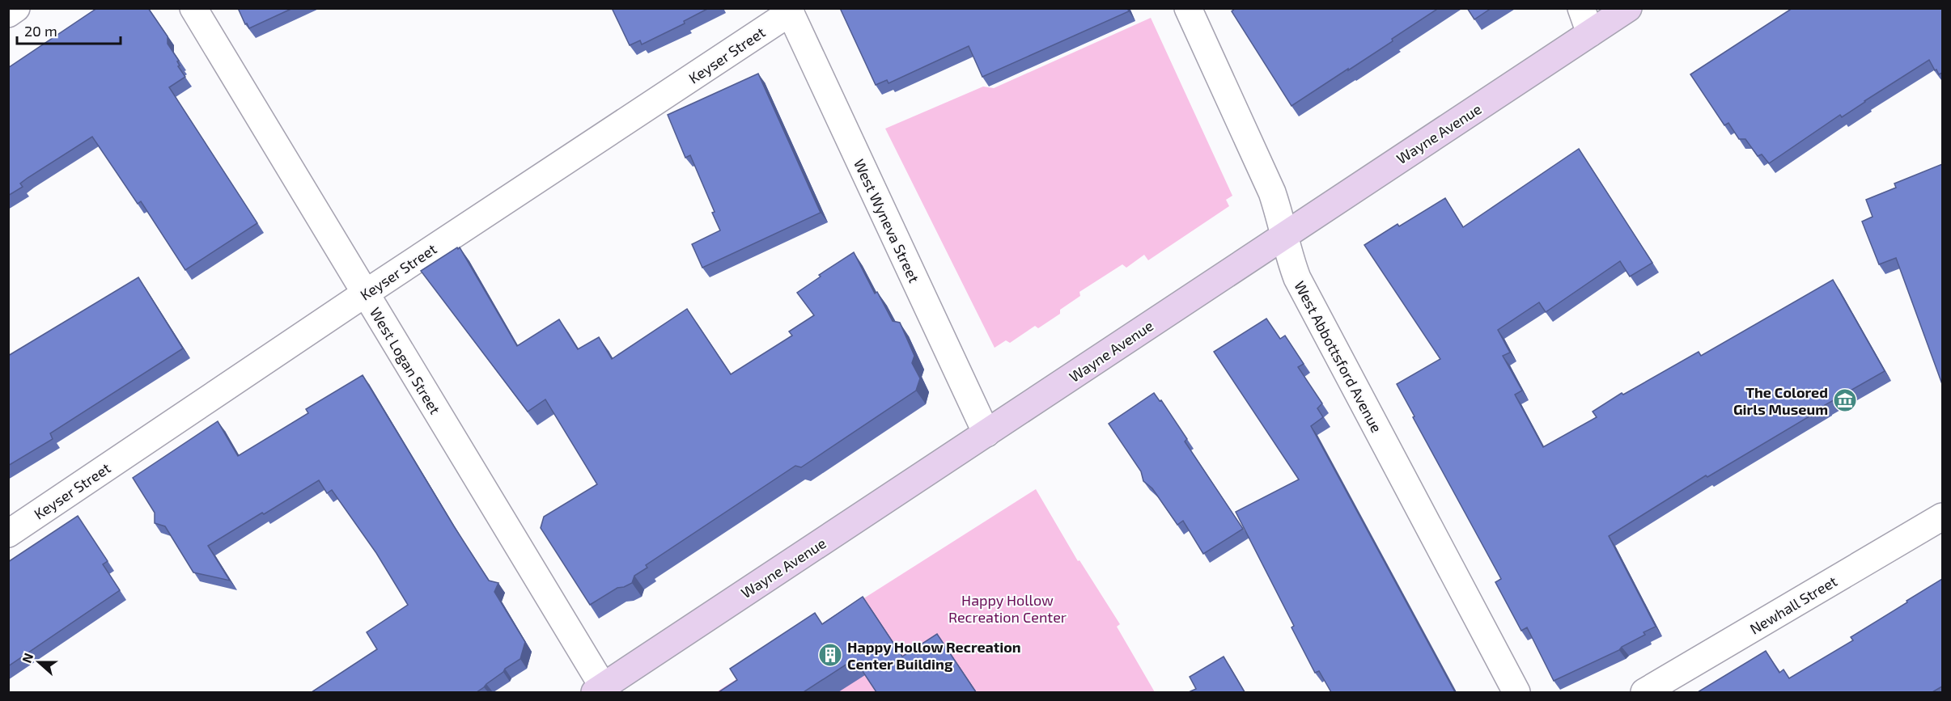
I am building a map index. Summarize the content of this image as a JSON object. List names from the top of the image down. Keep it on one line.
{"streets":{"main road":["Wayne Avenue"],"street":["Keyser Street","West Wyneva Street","West Abbottsford Avenue","West Logan Street","Newhall Street"]},"crossings":[["Keyser Street","West Wyneva Street"],["Keyser Street","West Logan Street"],["Wayne Avenue","West Wyneva Street"],["Wayne Avenue","West Abbottsford Avenue"],["Wayne Avenue","West Logan Street"]],"parks":["Happy Hollow Recreation Center"],"places":{"museum":["The Colored Girls Museum"],"building":["Happy Hollow Recreation Center Building"]},"scale_bar":"20 m","north":"left"}
